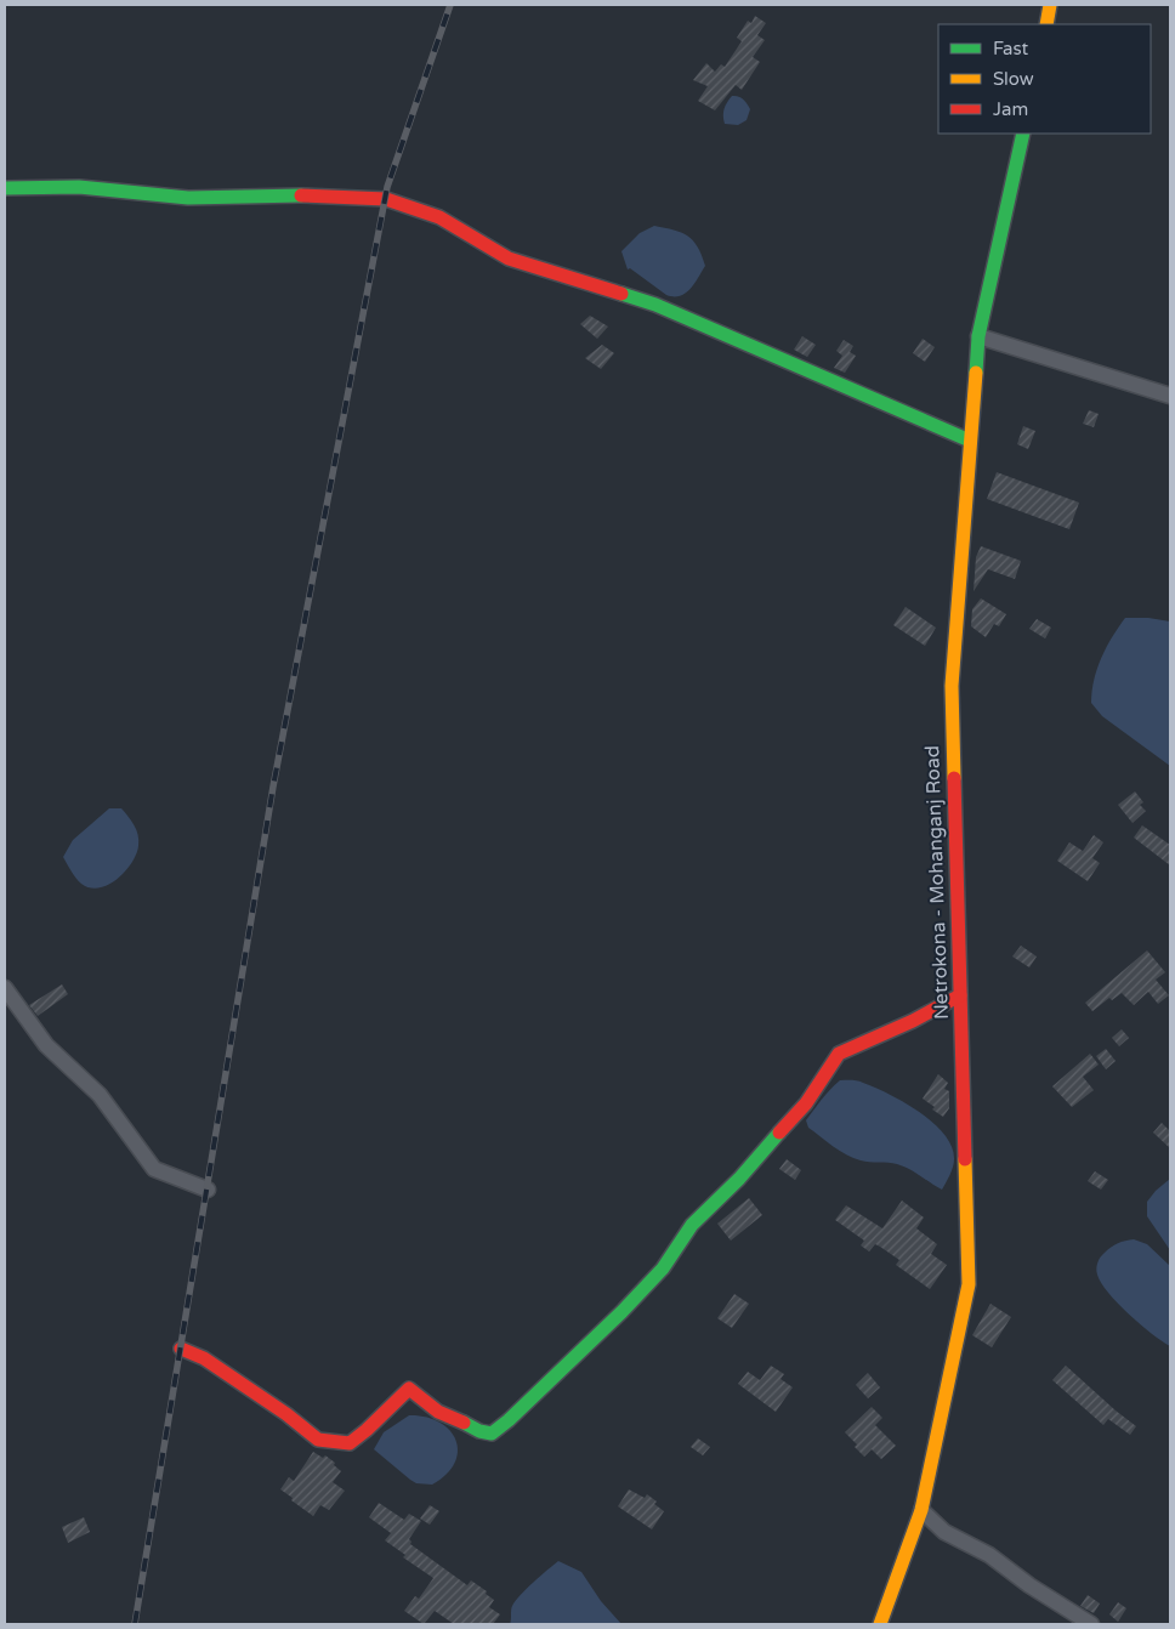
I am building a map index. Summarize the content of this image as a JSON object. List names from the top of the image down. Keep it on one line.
{"streets":{"street":["Netrokona - Mohanganj Road"]},"legend":["Fast","Slow","Jam"]}
